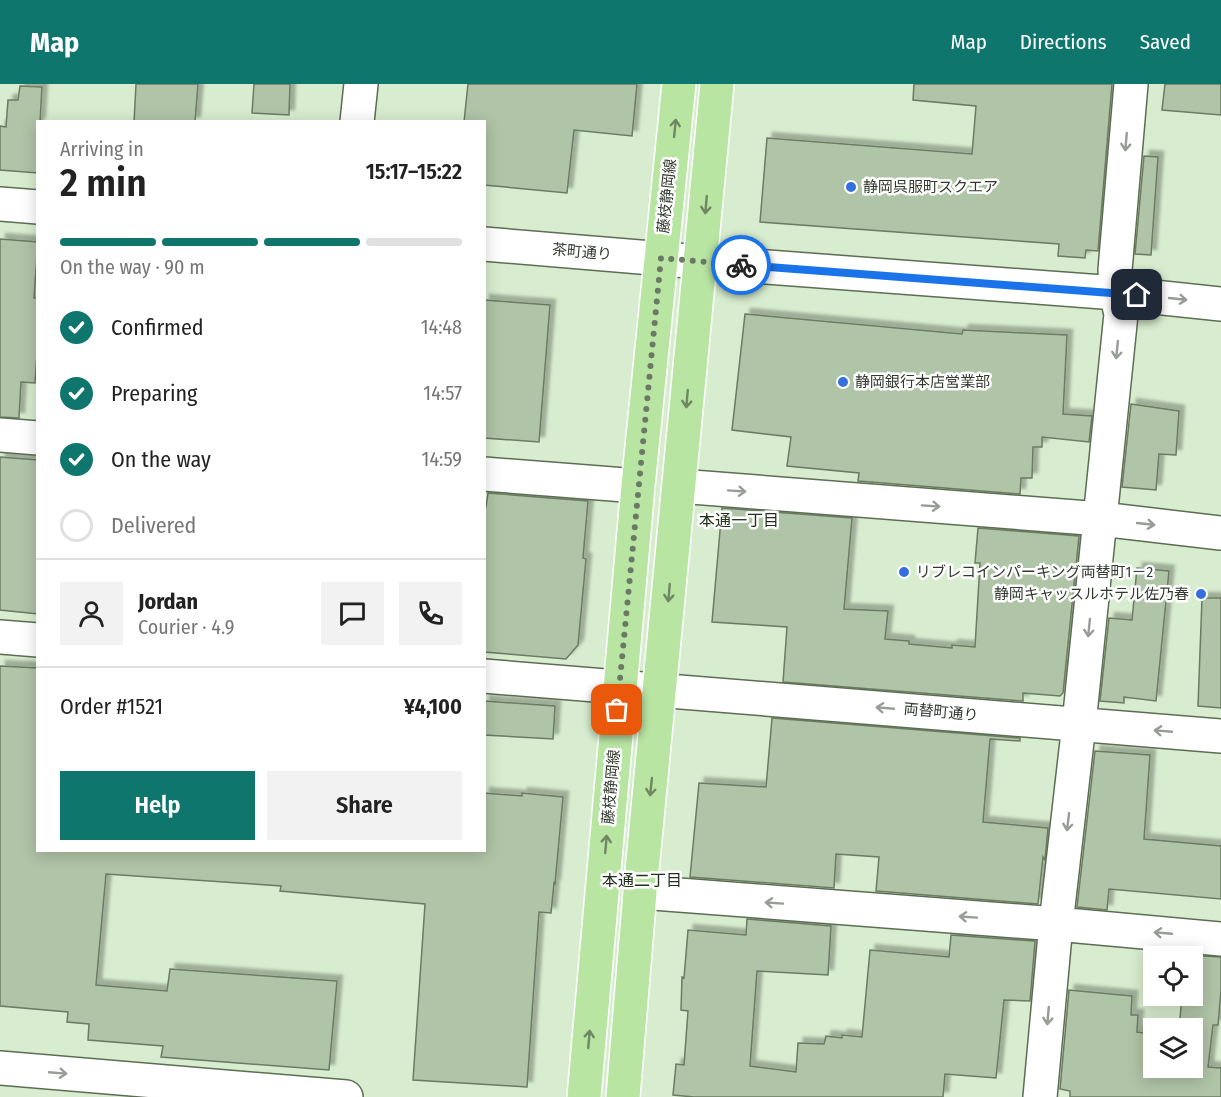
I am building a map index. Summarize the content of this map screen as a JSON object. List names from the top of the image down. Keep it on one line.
{"streets":{"main road":["藤枝静岡線"],"street":["茶町通り","両替町通り"]},"crossings":[["藤枝静岡線","茶町通り"],["藤枝静岡線","両替町通り"]],"districts":["本通一丁目","本通二丁目"],"places":["静岡呉服町スクエア","静岡銀行本店営業部","リブレコインパーキング両替町1－2","静岡キャッスルホテル佐乃春"],"page":{"header":"Map","nav":["Map","Directions","Saved"],"heading":["2 min","Arriving in","15:17–15:22"],"panel":["Jordan","Courier · 4.9","Order #1521","¥4,100"],"bar":"On the way · 90 m","list":[["Confirmed","14:48"],["Preparing","14:57"],["On the way","14:59"],"Delivered"],"buttons":["Help","Share"]}}
